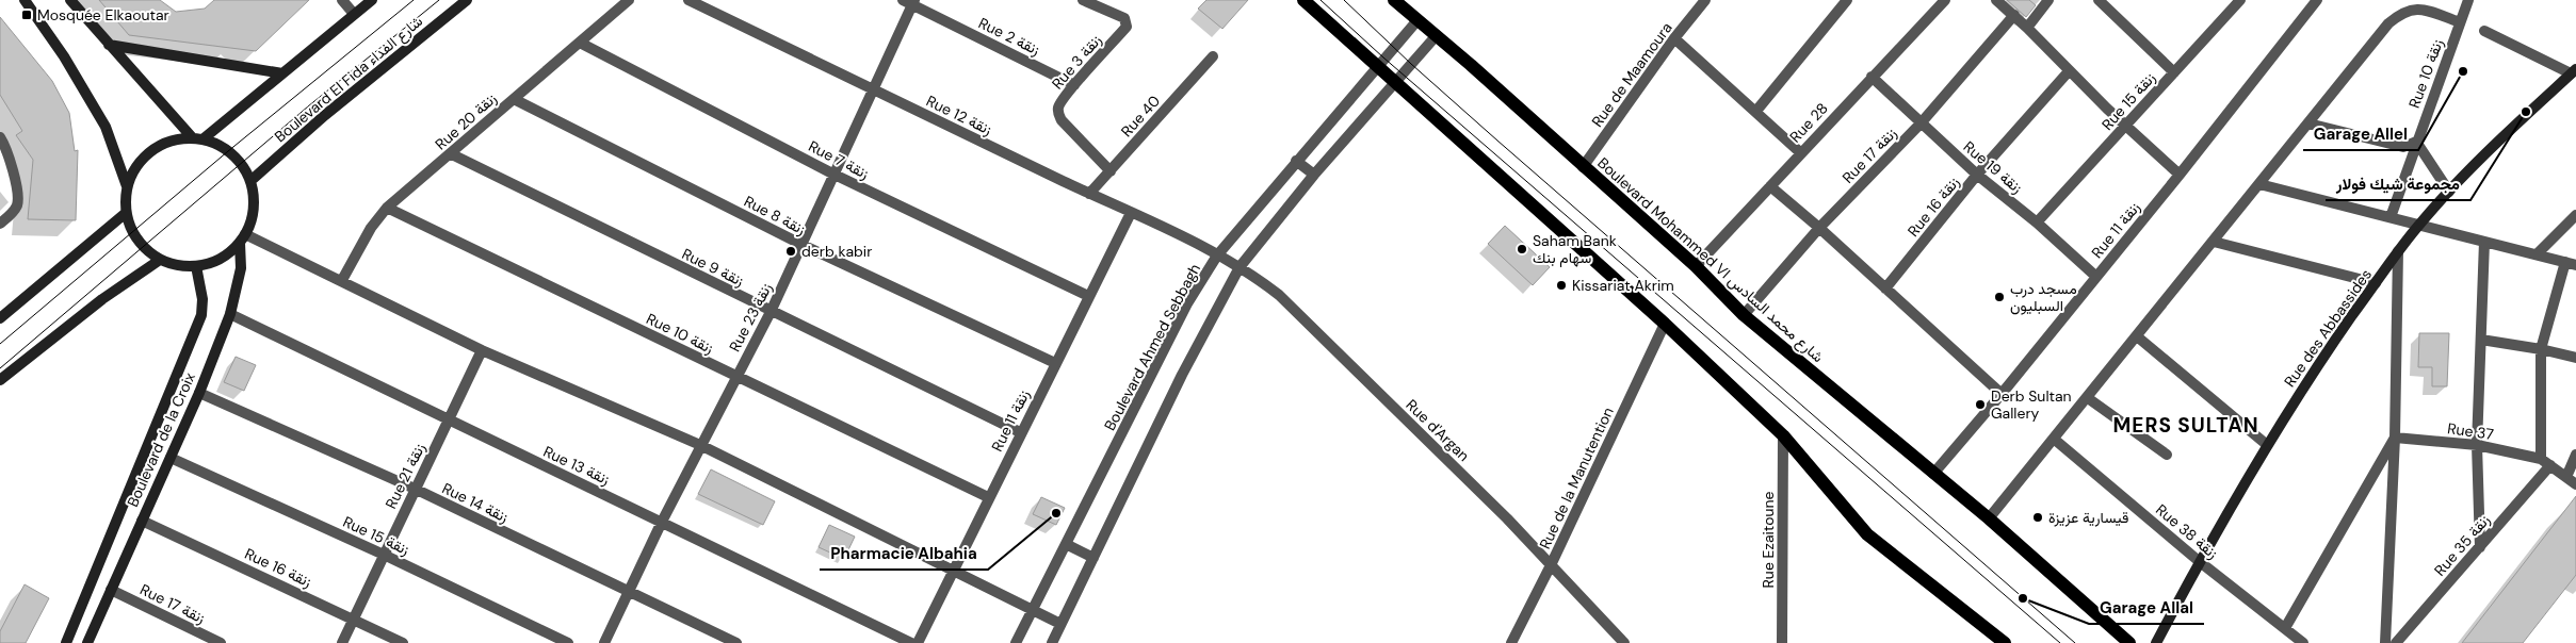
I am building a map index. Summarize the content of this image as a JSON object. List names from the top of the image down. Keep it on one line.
{"streets":{"main road":["Boulevard Mohammed VI شارع محمد السادس"],"street":["Rue 2 زنقة","Rue 3 زنقة","Rue 10 زنقة","Rue de Maamoura","Boulevard El Fida شارع الفداء","Rue 15 زنقة","Rue 12 زنقة","Rue 40","Rue 20 زنقة","Rue 28","Rue 17 زنقة","Rue 7 زنقة","Rue 19 زنقة","Rue 16 زنقة","Rue 8 زنقة","Rue 11 زنقة","Rue 9 زنقة","Rue 23 زنقة","Rue des Abbassides","Boulevard Ahmed Sebbagh","Rue d'Argan","Rue 37","Boulevard de la Croix","Rue 13 زنقة","Rue 21 زنقة","Rue de la Manutention","Rue 14 زنقة","Rue 38 زنقة","Rue Ezaitoune","Rue 35 زنقة"]},"crossings":[["Rue 2 زنقة","Rue 3 زنقة"],["Rue 2 زنقة","Rue 23 زنقة"],["Rue 3 زنقة","Rue 40"],["Rue 10 زنقة","Rue 20 زنقة"],["Rue 10 زنقة","Rue 11 زنقة"],["Rue 10 زنقة","Rue 23 زنقة"],["Rue de Maamoura","Boulevard Mohammed VI شارع محمد السادس"],["Boulevard El Fida شارع الفداء","Boulevard de la Croix"],["Rue 15 زنقة","Rue 19 زنقة"],["Rue 15 زنقة","Boulevard de la Croix"],["Rue 15 زنقة","Rue 21 زنقة"],["Rue 12 زنقة","Rue 40"],["Rue 12 زنقة","Rue 11 زنقة"],["Rue 12 زنقة","Rue 23 زنقة"],["Rue 12 زنقة","Boulevard Ahmed Sebbagh"],["Rue 12 زنقة","Rue d'Argan"],["Rue 20 زنقة","Rue 7 زنقة"],["Rue 20 زنقة","Rue 8 زنقة"],["Rue 20 زنقة","Rue 9 زنقة"],["Rue 28","Rue 19 زنقة"],["Rue 28","Boulevard Mohammed VI شارع محمد السادس"],["Rue 17 زنقة","Rue 19 زنقة"],["Rue 17 زنقة","Boulevard Mohammed VI شارع محمد السادس"],["Rue 17 زنقة","Boulevard de la Croix"],["Rue 7 زنقة","Rue 11 زنقة"],["Rue 7 زنقة","Rue 23 زنقة"],["Rue 19 زنقة","Rue 16 زنقة"],["Rue 19 زنقة","Rue 11 زنقة"],["Rue 16 زنقة","Boulevard de la Croix"],["Rue 16 زنقة","Rue 21 زنقة"],["Rue 8 زنقة","Rue 11 زنقة"],["Rue 8 زنقة","Rue 23 زنقة"],["Rue 11 زنقة","Boulevard Mohammed VI شارع محمد السادس"],["Rue 11 زنقة","Rue 9 زنقة"],["Boulevard Mohammed VI شارع محمد السادس","Boulevard Ahmed Sebbagh"],["Rue 9 زنقة","Rue 23 زنقة"],["Rue 23 زنقة","Rue 13 زنقة"],["Rue 23 زنقة","Rue 14 زنقة"],["Rue des Abbassides","Rue 38 زنقة"],["Boulevard Ahmed Sebbagh","Rue d'Argan"],["Rue d'Argan","Rue de la Manutention"],["Boulevard de la Croix","Rue 13 زنقة"],["Boulevard de la Croix","Rue 14 زنقة"],["Rue 13 زنقة","Rue 21 زنقة"],["Rue 21 زنقة","Rue 14 زنقة"]],"districts":["MERS SULTAN"],"places":{"transit":["Mosquée Elkaoutar"],"other":["Garage Allel","مجموعة شيك فولار","Saham Bank سهام بنك","derb kabir","Kissariat Akrim","مسجد درب السبليون","Derb Sultan Gallery","Pharmacie Albahia","قيسارية عزيزة","Garage Allal"]}}
